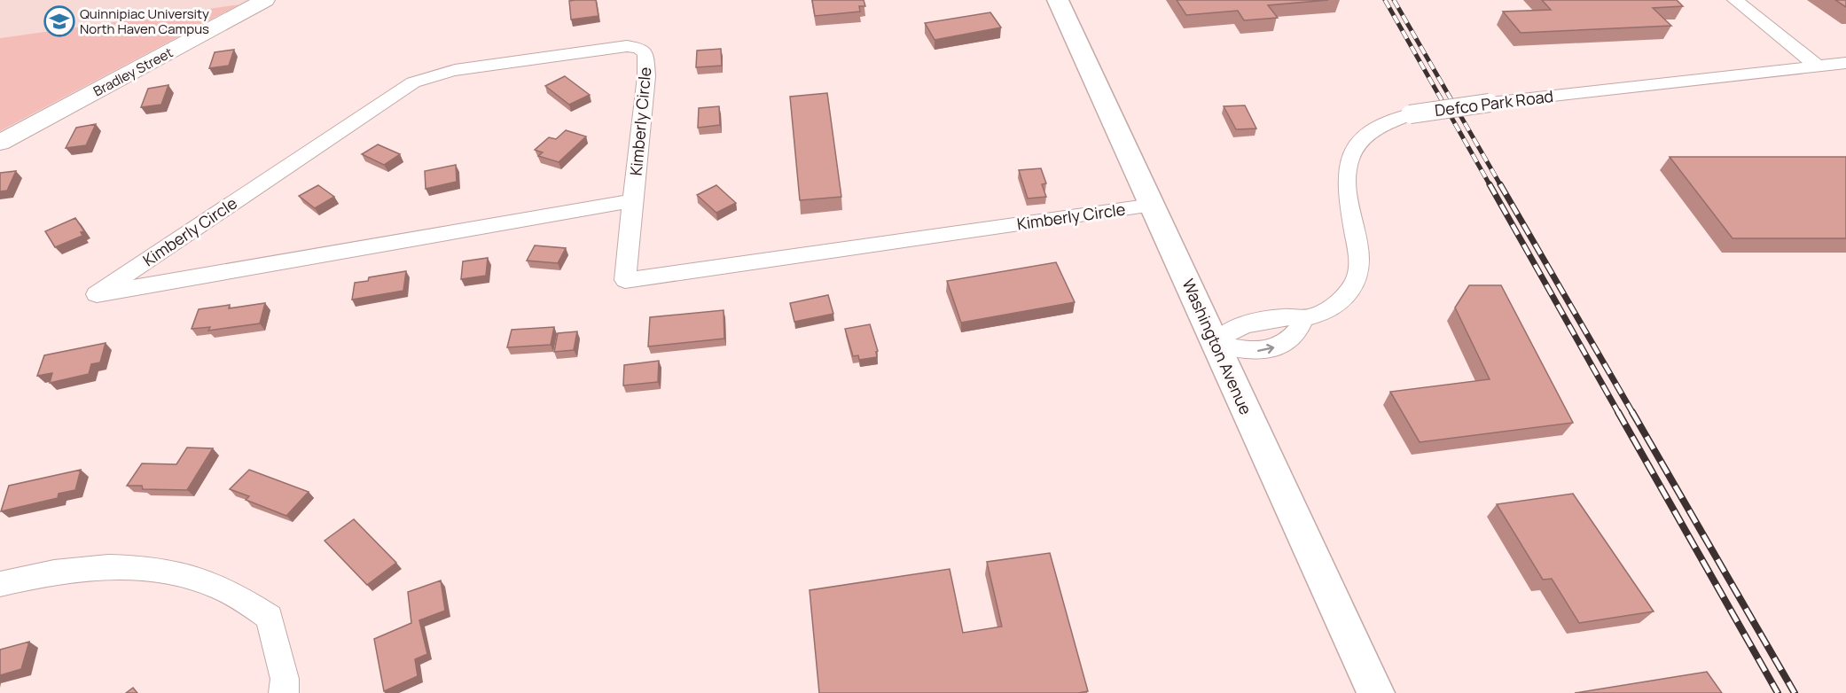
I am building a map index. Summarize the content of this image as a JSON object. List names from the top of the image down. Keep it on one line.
{"streets":{"main road":["Washington Avenue"],"street":["Bradley Street","Defco Park Road","Kimberly Circle"]},"crossings":[["Defco Park Road","Washington Avenue"],["Kimberly Circle","Washington Avenue"]],"places":{"school or university":["Quinnipiac University North Haven Campus"]}}
